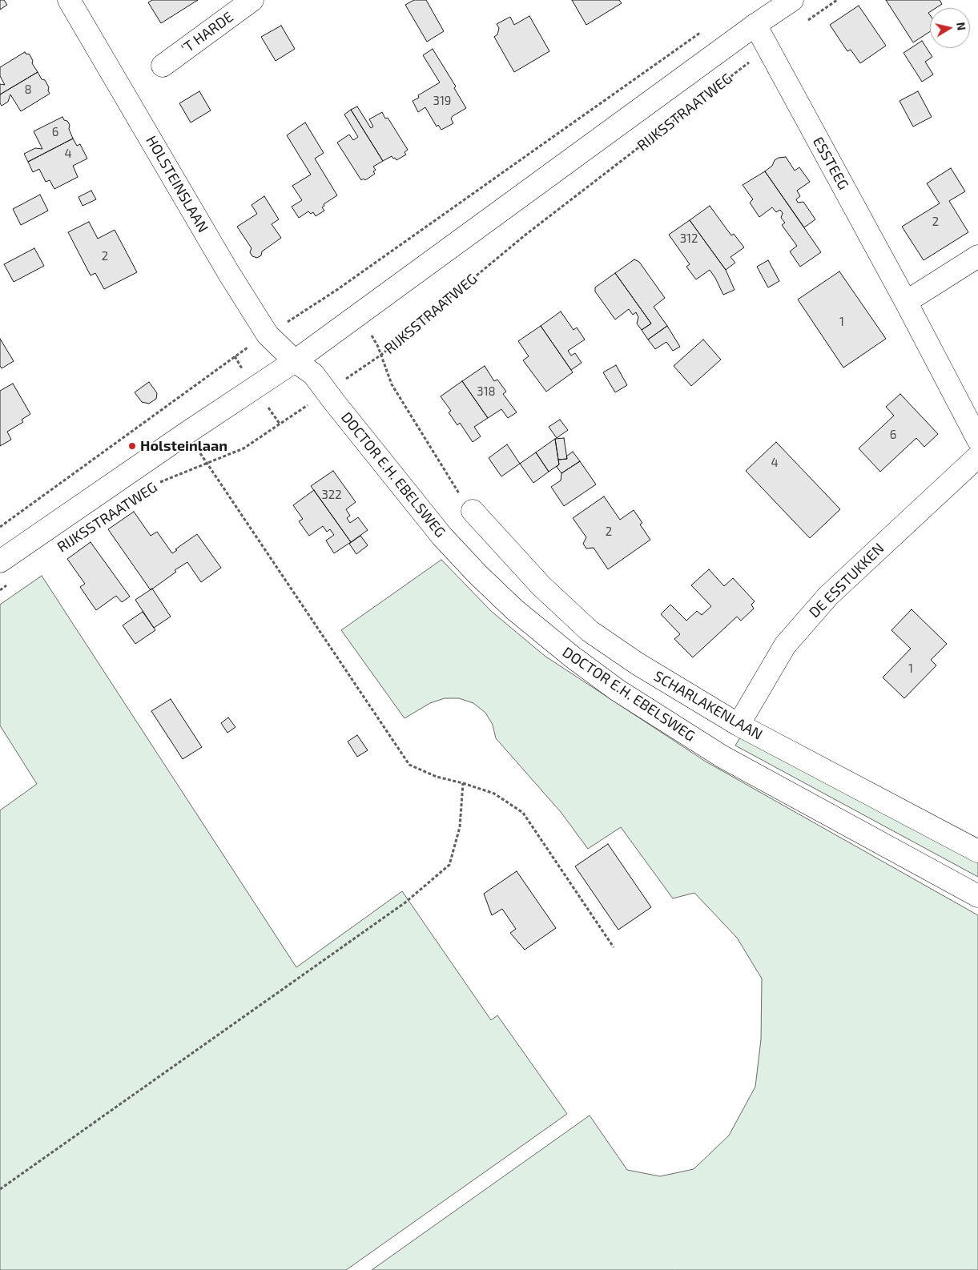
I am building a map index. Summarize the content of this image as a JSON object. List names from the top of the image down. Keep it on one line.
{"streets":{"street":["'T HARDE","RIJKSSTRAATWEG","ESSTEEG","HOLSTEINSLAAN","DOCTOR E.H. EBELSWEG","DE ESSTUKKEN","SCHARLAKENLAAN"]},"crossings":[["RIJKSSTRAATWEG","ESSTEEG"],["RIJKSSTRAATWEG","HOLSTEINSLAAN"],["RIJKSSTRAATWEG","DOCTOR E.H. EBELSWEG"],["HOLSTEINSLAAN","DOCTOR E.H. EBELSWEG"],["DE ESSTUKKEN","SCHARLAKENLAAN"]],"places":["Holsteinlaan"],"house_numbers":["8","319","6","4","2","312","2","1","318","6","4","322","2","1"],"north":"right"}
